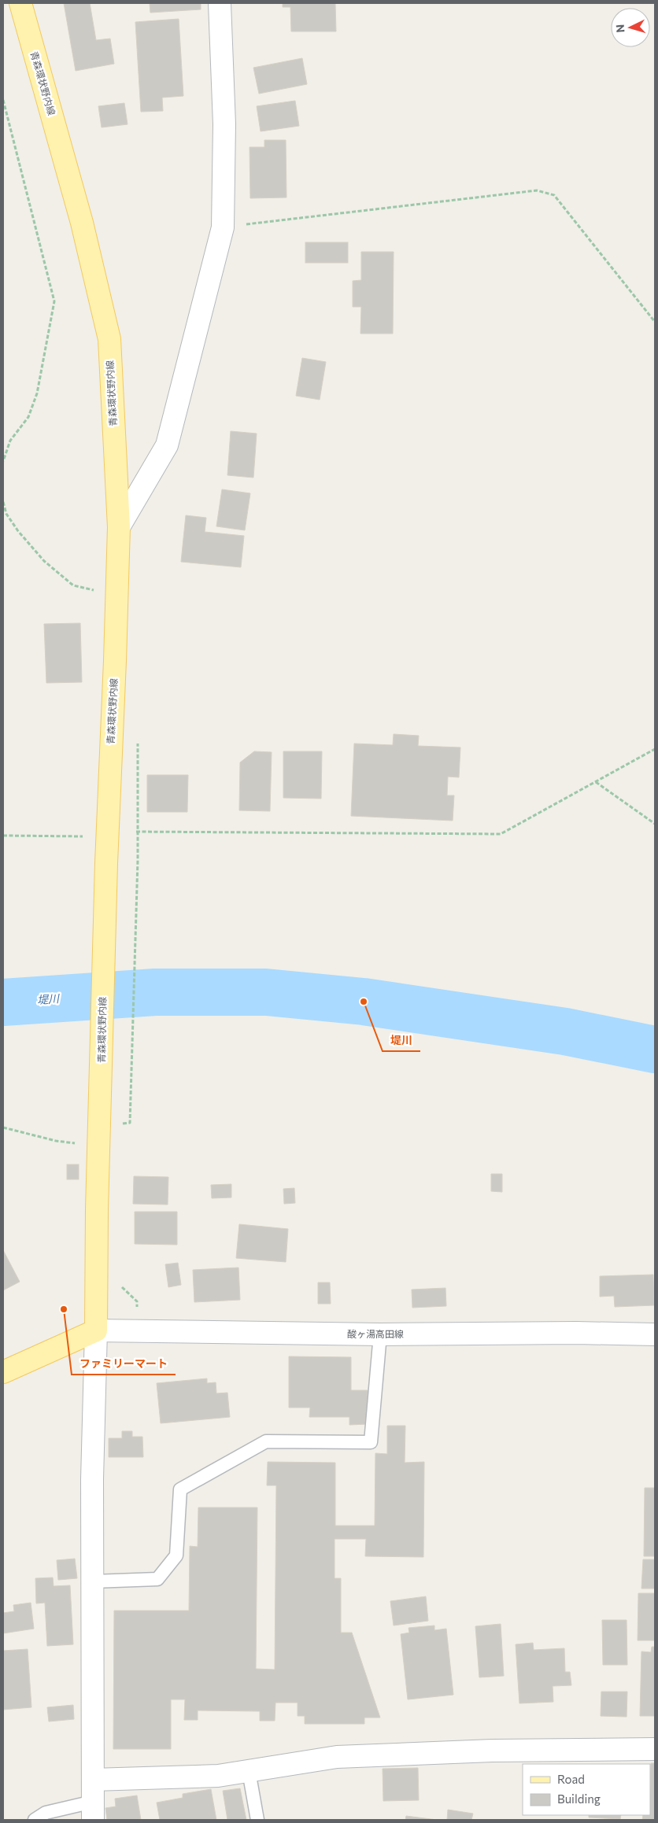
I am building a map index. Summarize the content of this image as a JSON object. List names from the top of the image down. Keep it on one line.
{"streets":{"main road":["青森環状野内線"],"street":["酸ヶ湯高田線"]},"crossings":[["青森環状野内線","酸ヶ湯高田線"]],"water":["堤川"],"places":["堤川","ファミリーマート"],"legend":["Road","Building"],"north":"left"}
